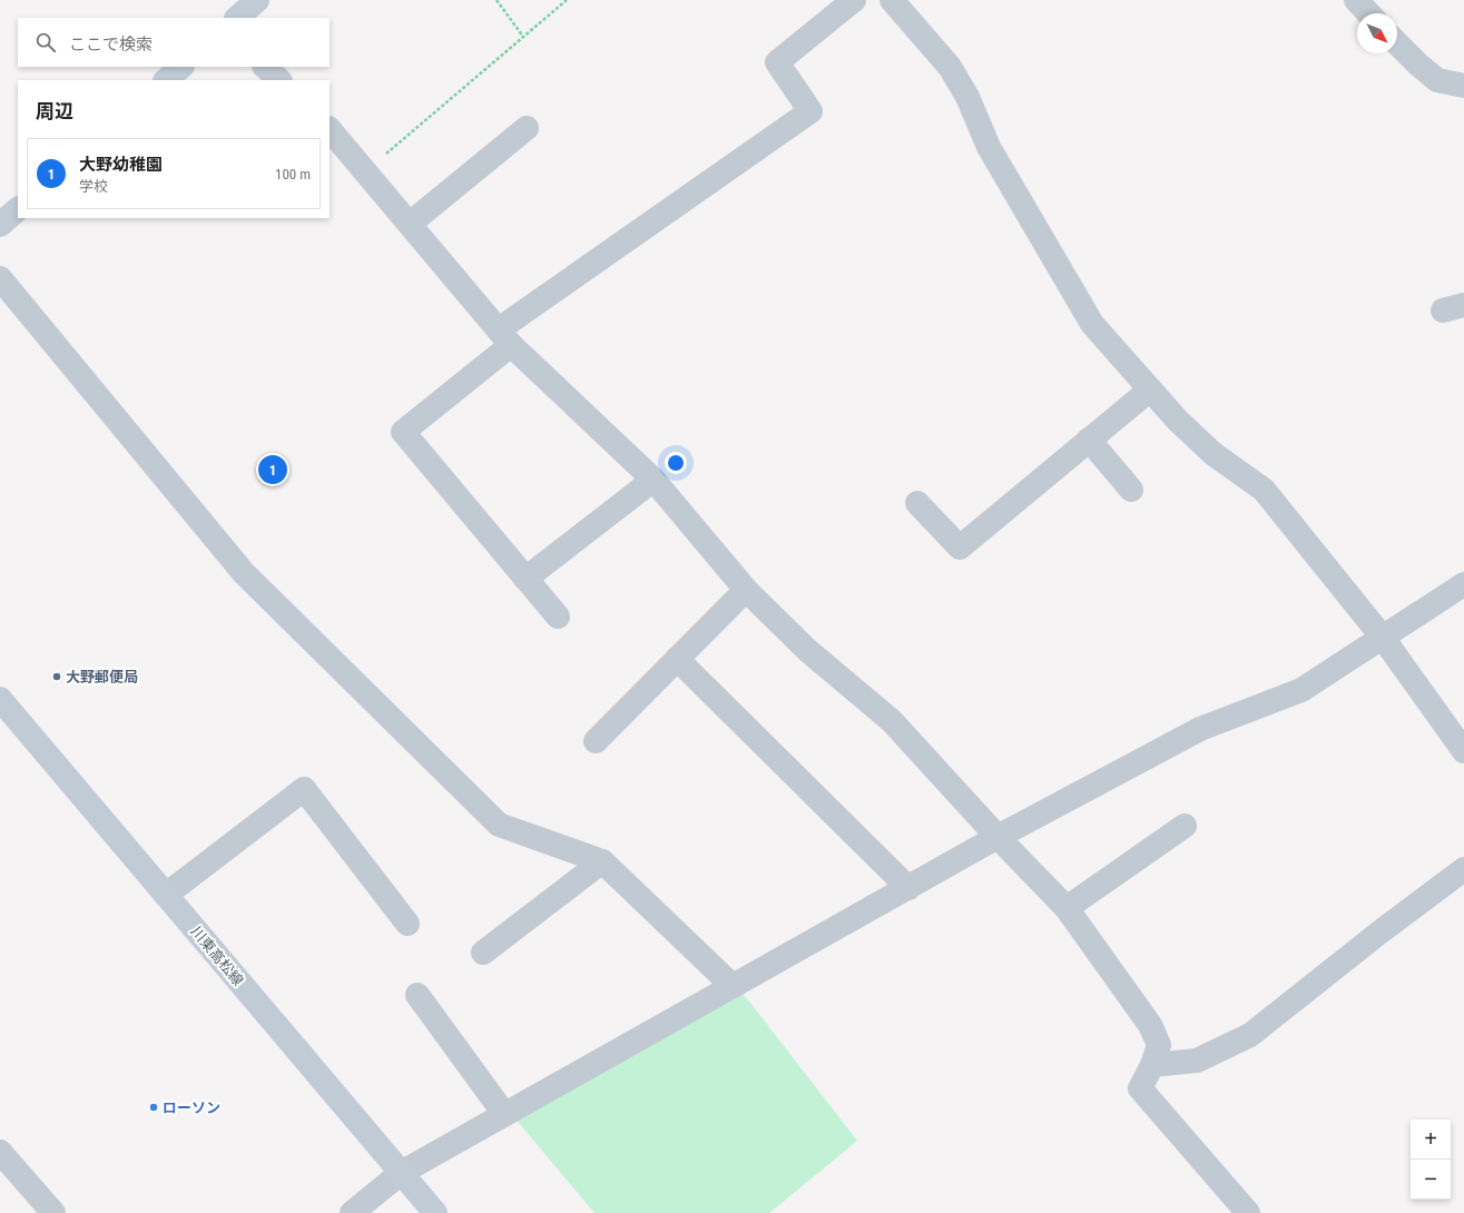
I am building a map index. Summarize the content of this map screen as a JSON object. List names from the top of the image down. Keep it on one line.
{"streets":{"main road":["川東高松線"]},"places":["大野郵便局","ローソン"],"north":"bottom right","page":{"search":"ここで検索","heading":"周辺","list":[{"mark":"1","name":"大野幼稚園","note":"学校","value":"100 m"}],"pins":"1","map_buttons":["+","−"]}}
